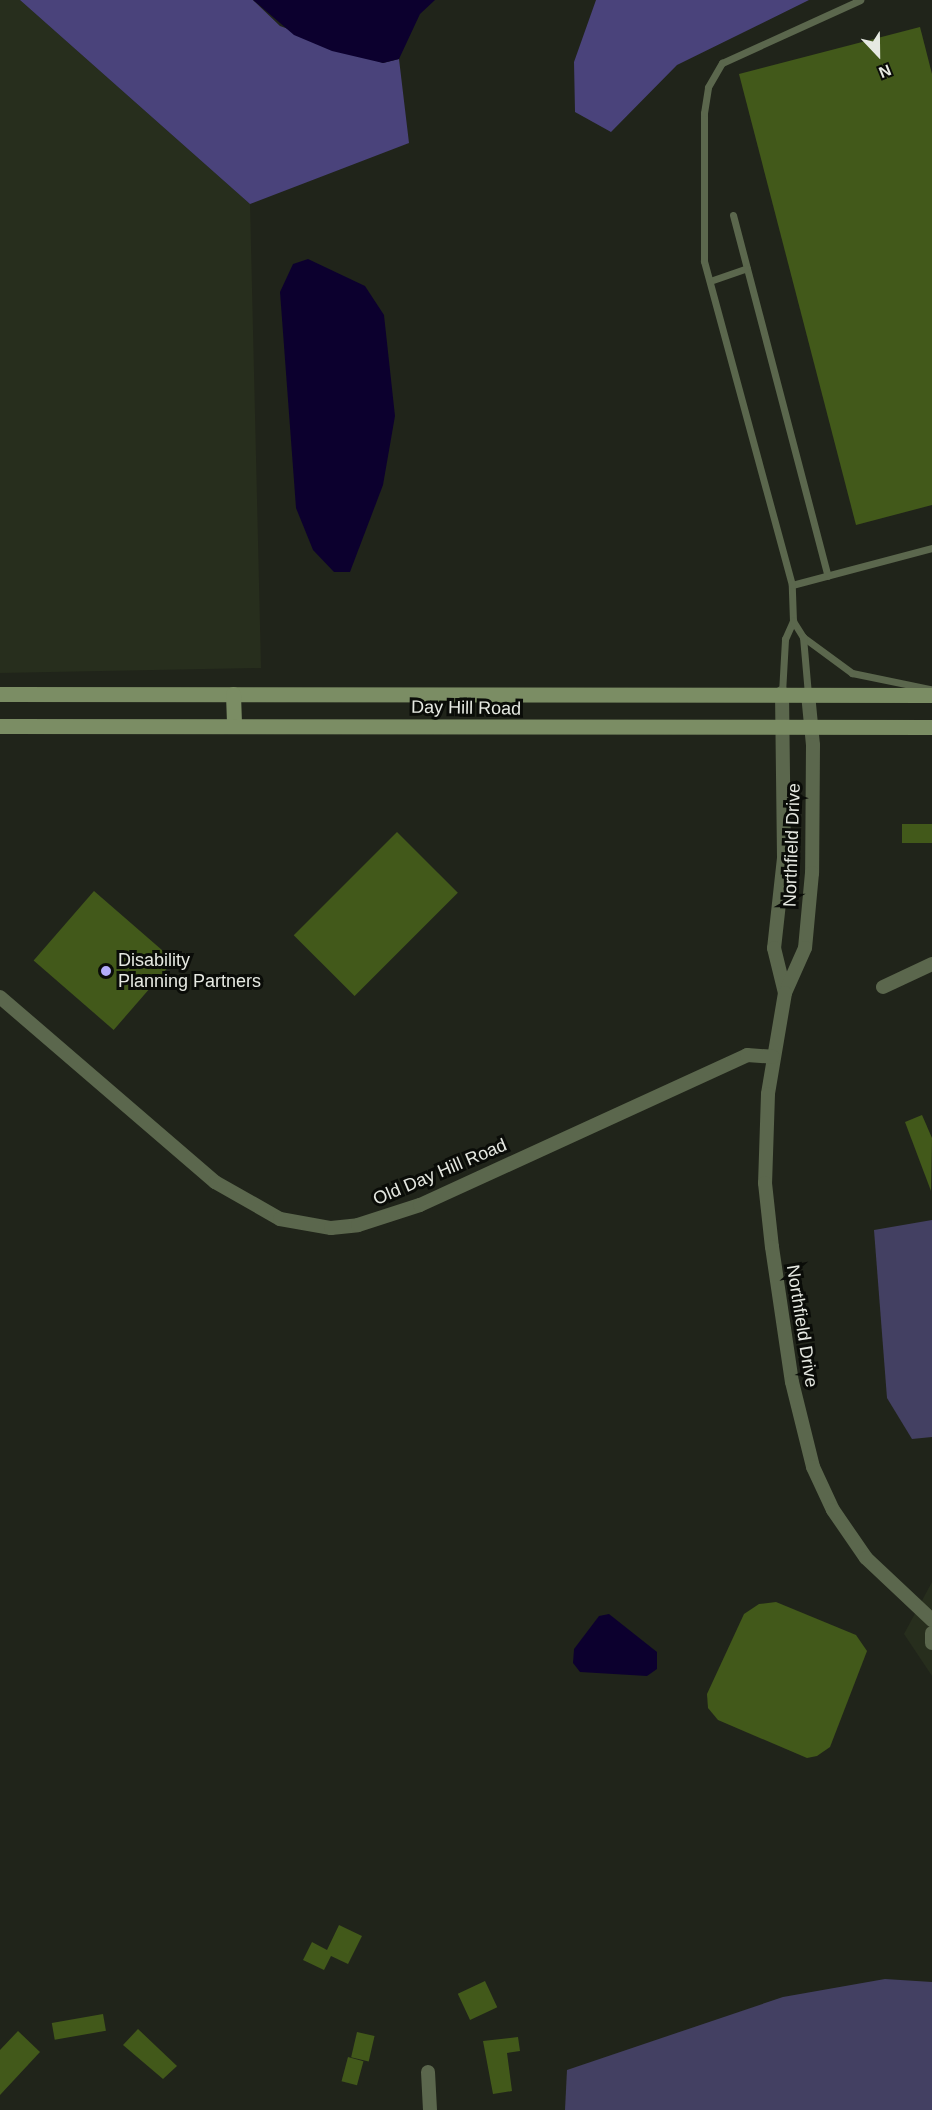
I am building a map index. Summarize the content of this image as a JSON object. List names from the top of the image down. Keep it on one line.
{"streets":{"main road":["Day Hill Road"],"street":["Northfield Drive","Old Day Hill Road"]},"crossings":[["Day Hill Road","Northfield Drive"],["Northfield Drive","Old Day Hill Road"]],"places":["Disability Planning Partners"],"north":"bottom"}
